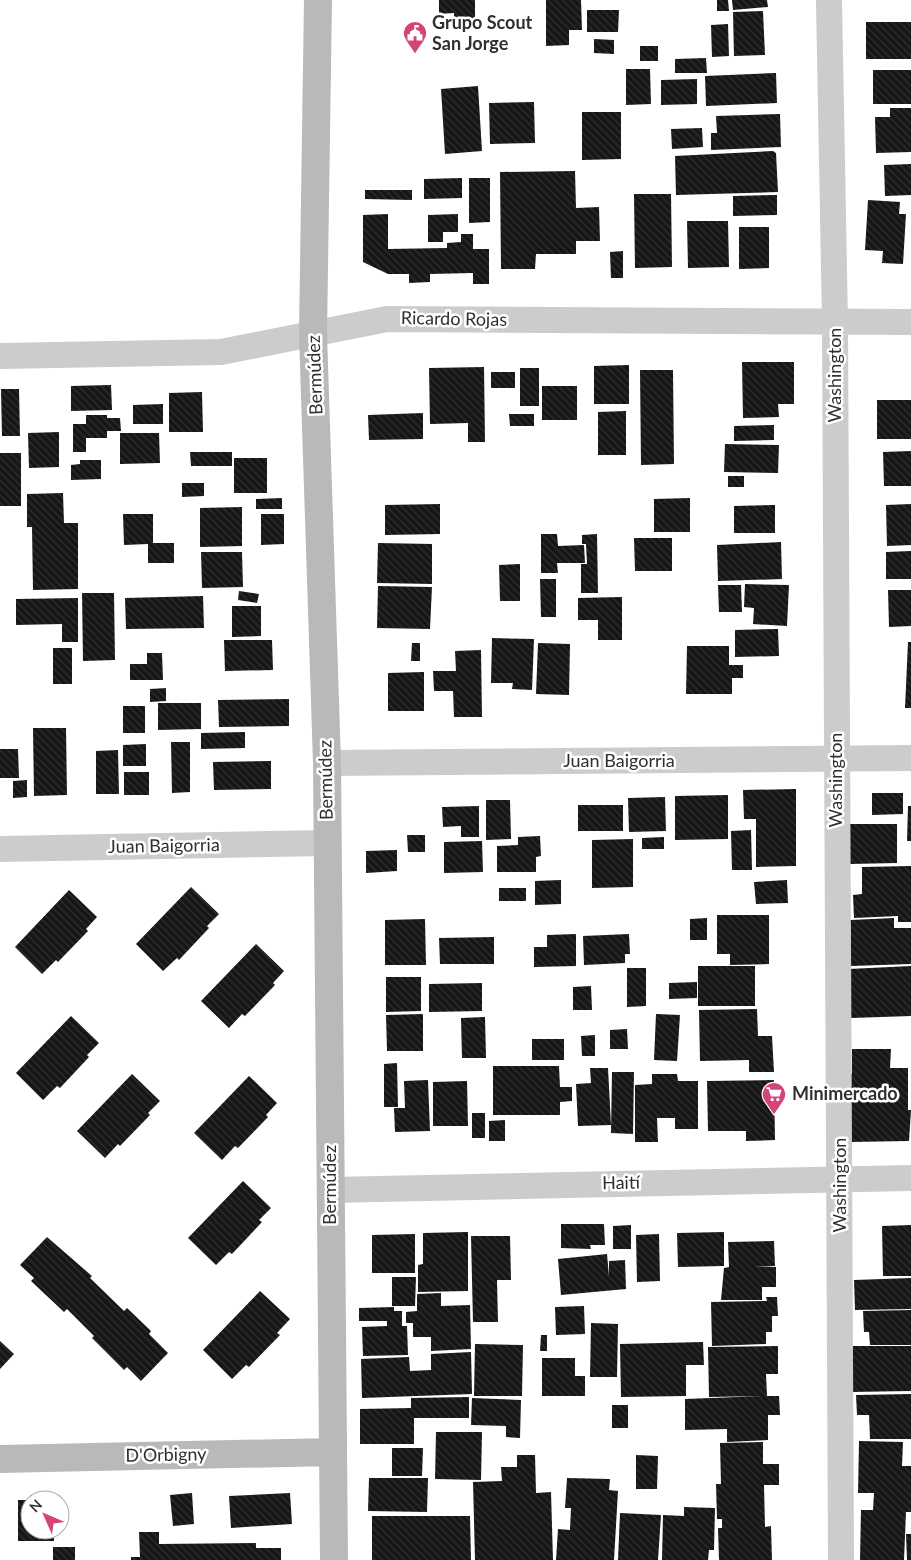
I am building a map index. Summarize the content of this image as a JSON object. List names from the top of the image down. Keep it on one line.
{"streets":{"main road":["Bermúdez","D'Orbigny"],"street":["Ricardo Rojas","Washington","Juan Baigorria","Haití"]},"crossings":[["Ricardo Rojas","Bermúdez"],["Ricardo Rojas","Washington"],["Bermúdez","Juan Baigorria"],["Bermúdez","Haití"],["Bermúdez","D'Orbigny"],["Washington","Juan Baigorria"],["Washington","Haití"]],"places":{"public building":["Grupo Scout San Jorge"],"supermarket":["Minimercado"]},"north":"top left"}
